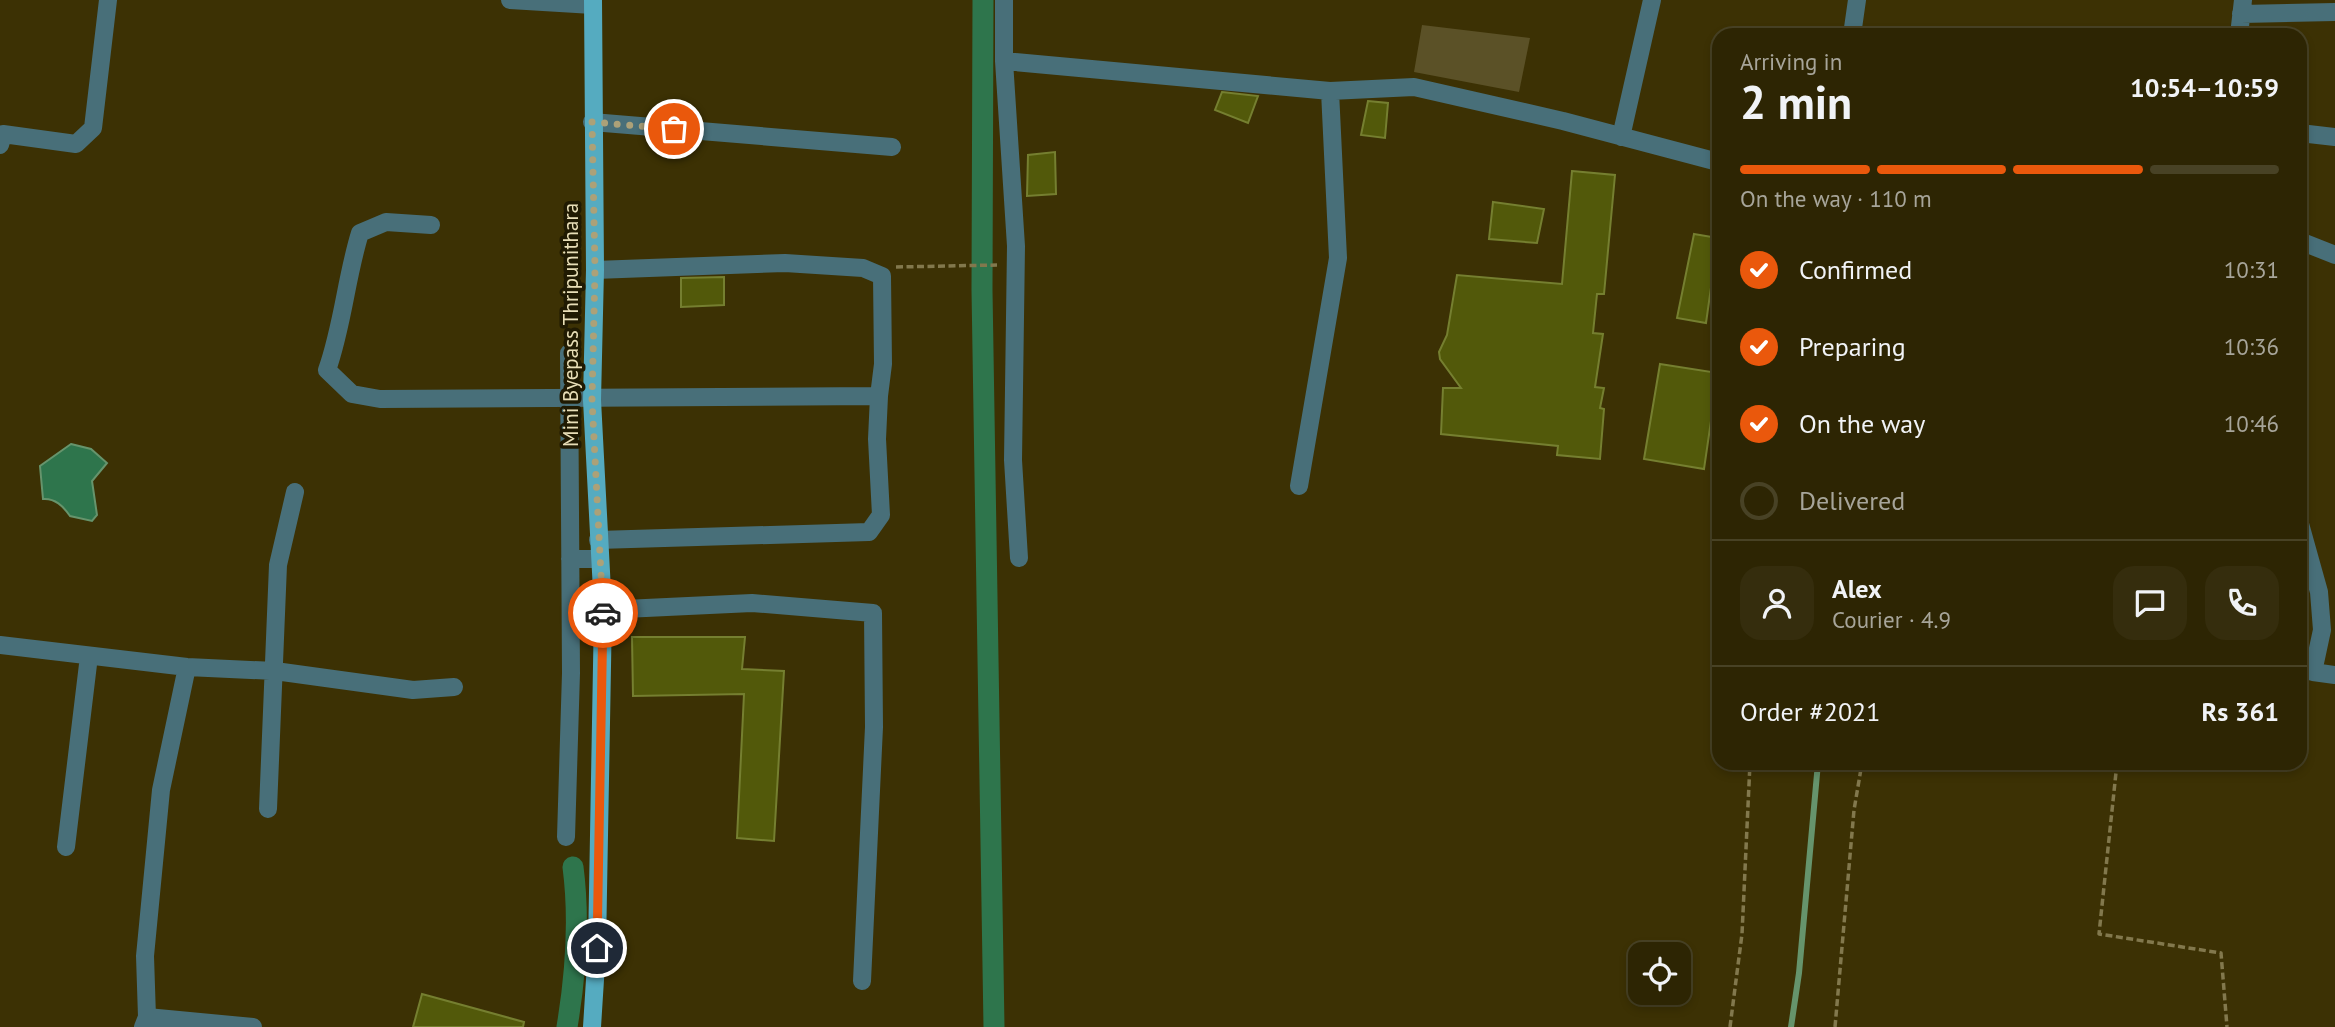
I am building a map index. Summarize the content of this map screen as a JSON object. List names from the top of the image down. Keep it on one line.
{"streets":{"main road":["Mini Byepass Thripunithara"]},"page":{"heading":["2 min","Arriving in","10:54–10:59"],"panel":["Alex","Courier · 4.9","Order #2021","Rs 361"],"bar":"On the way · 110 m","list":[["Confirmed","10:31"],["Preparing","10:36"],["On the way","10:46"],"Delivered"]}}
